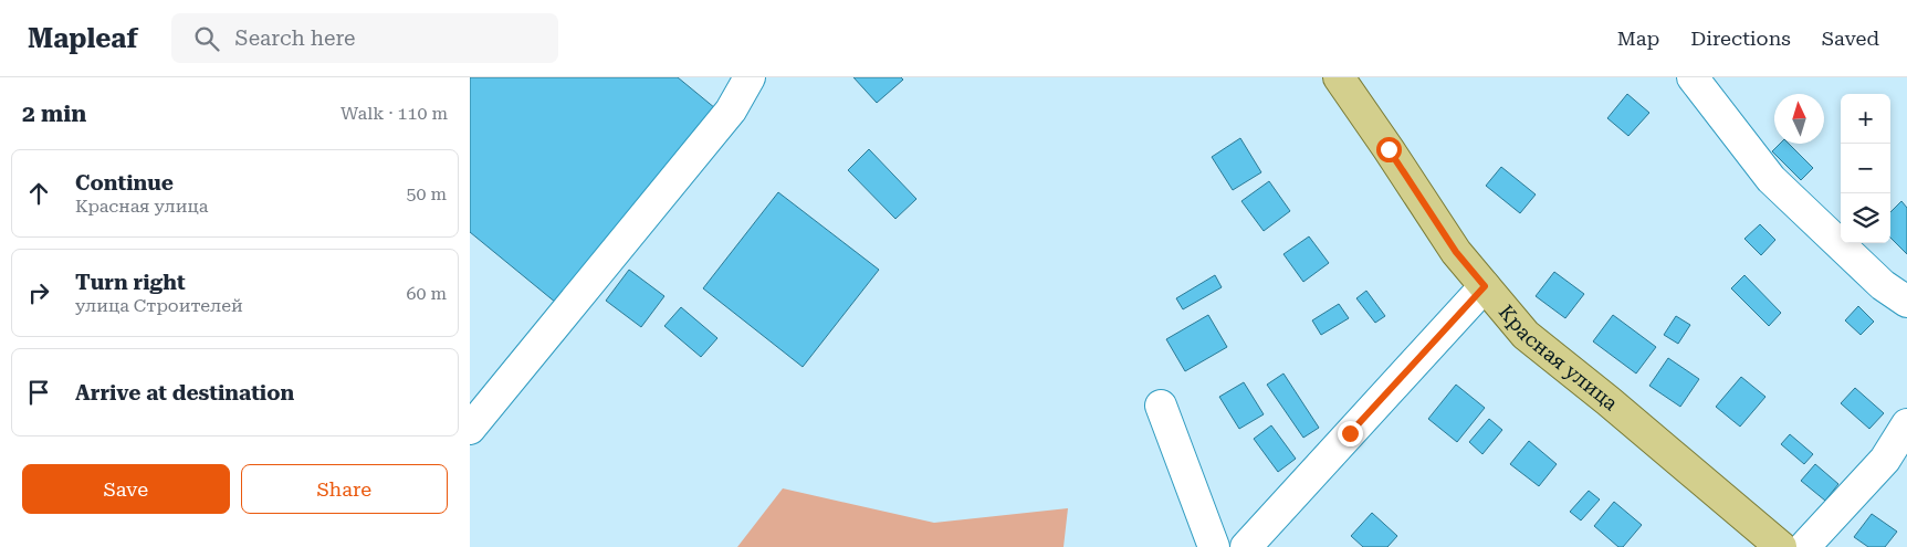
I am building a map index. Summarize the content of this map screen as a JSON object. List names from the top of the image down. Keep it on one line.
{"streets":{"main road":["Красная улица"]},"north":"top","page":{"header":"Mapleaf","search":"Search here","nav":["Map","Directions","Saved"],"heading":["2 min","Walk · 110 m"],"map_buttons":["+","−"],"list":[["Continue","Красная улица","50 m"],["Turn right","улица Строителей","60 m"],"Arrive at destination"],"buttons":["Save","Share"]}}
